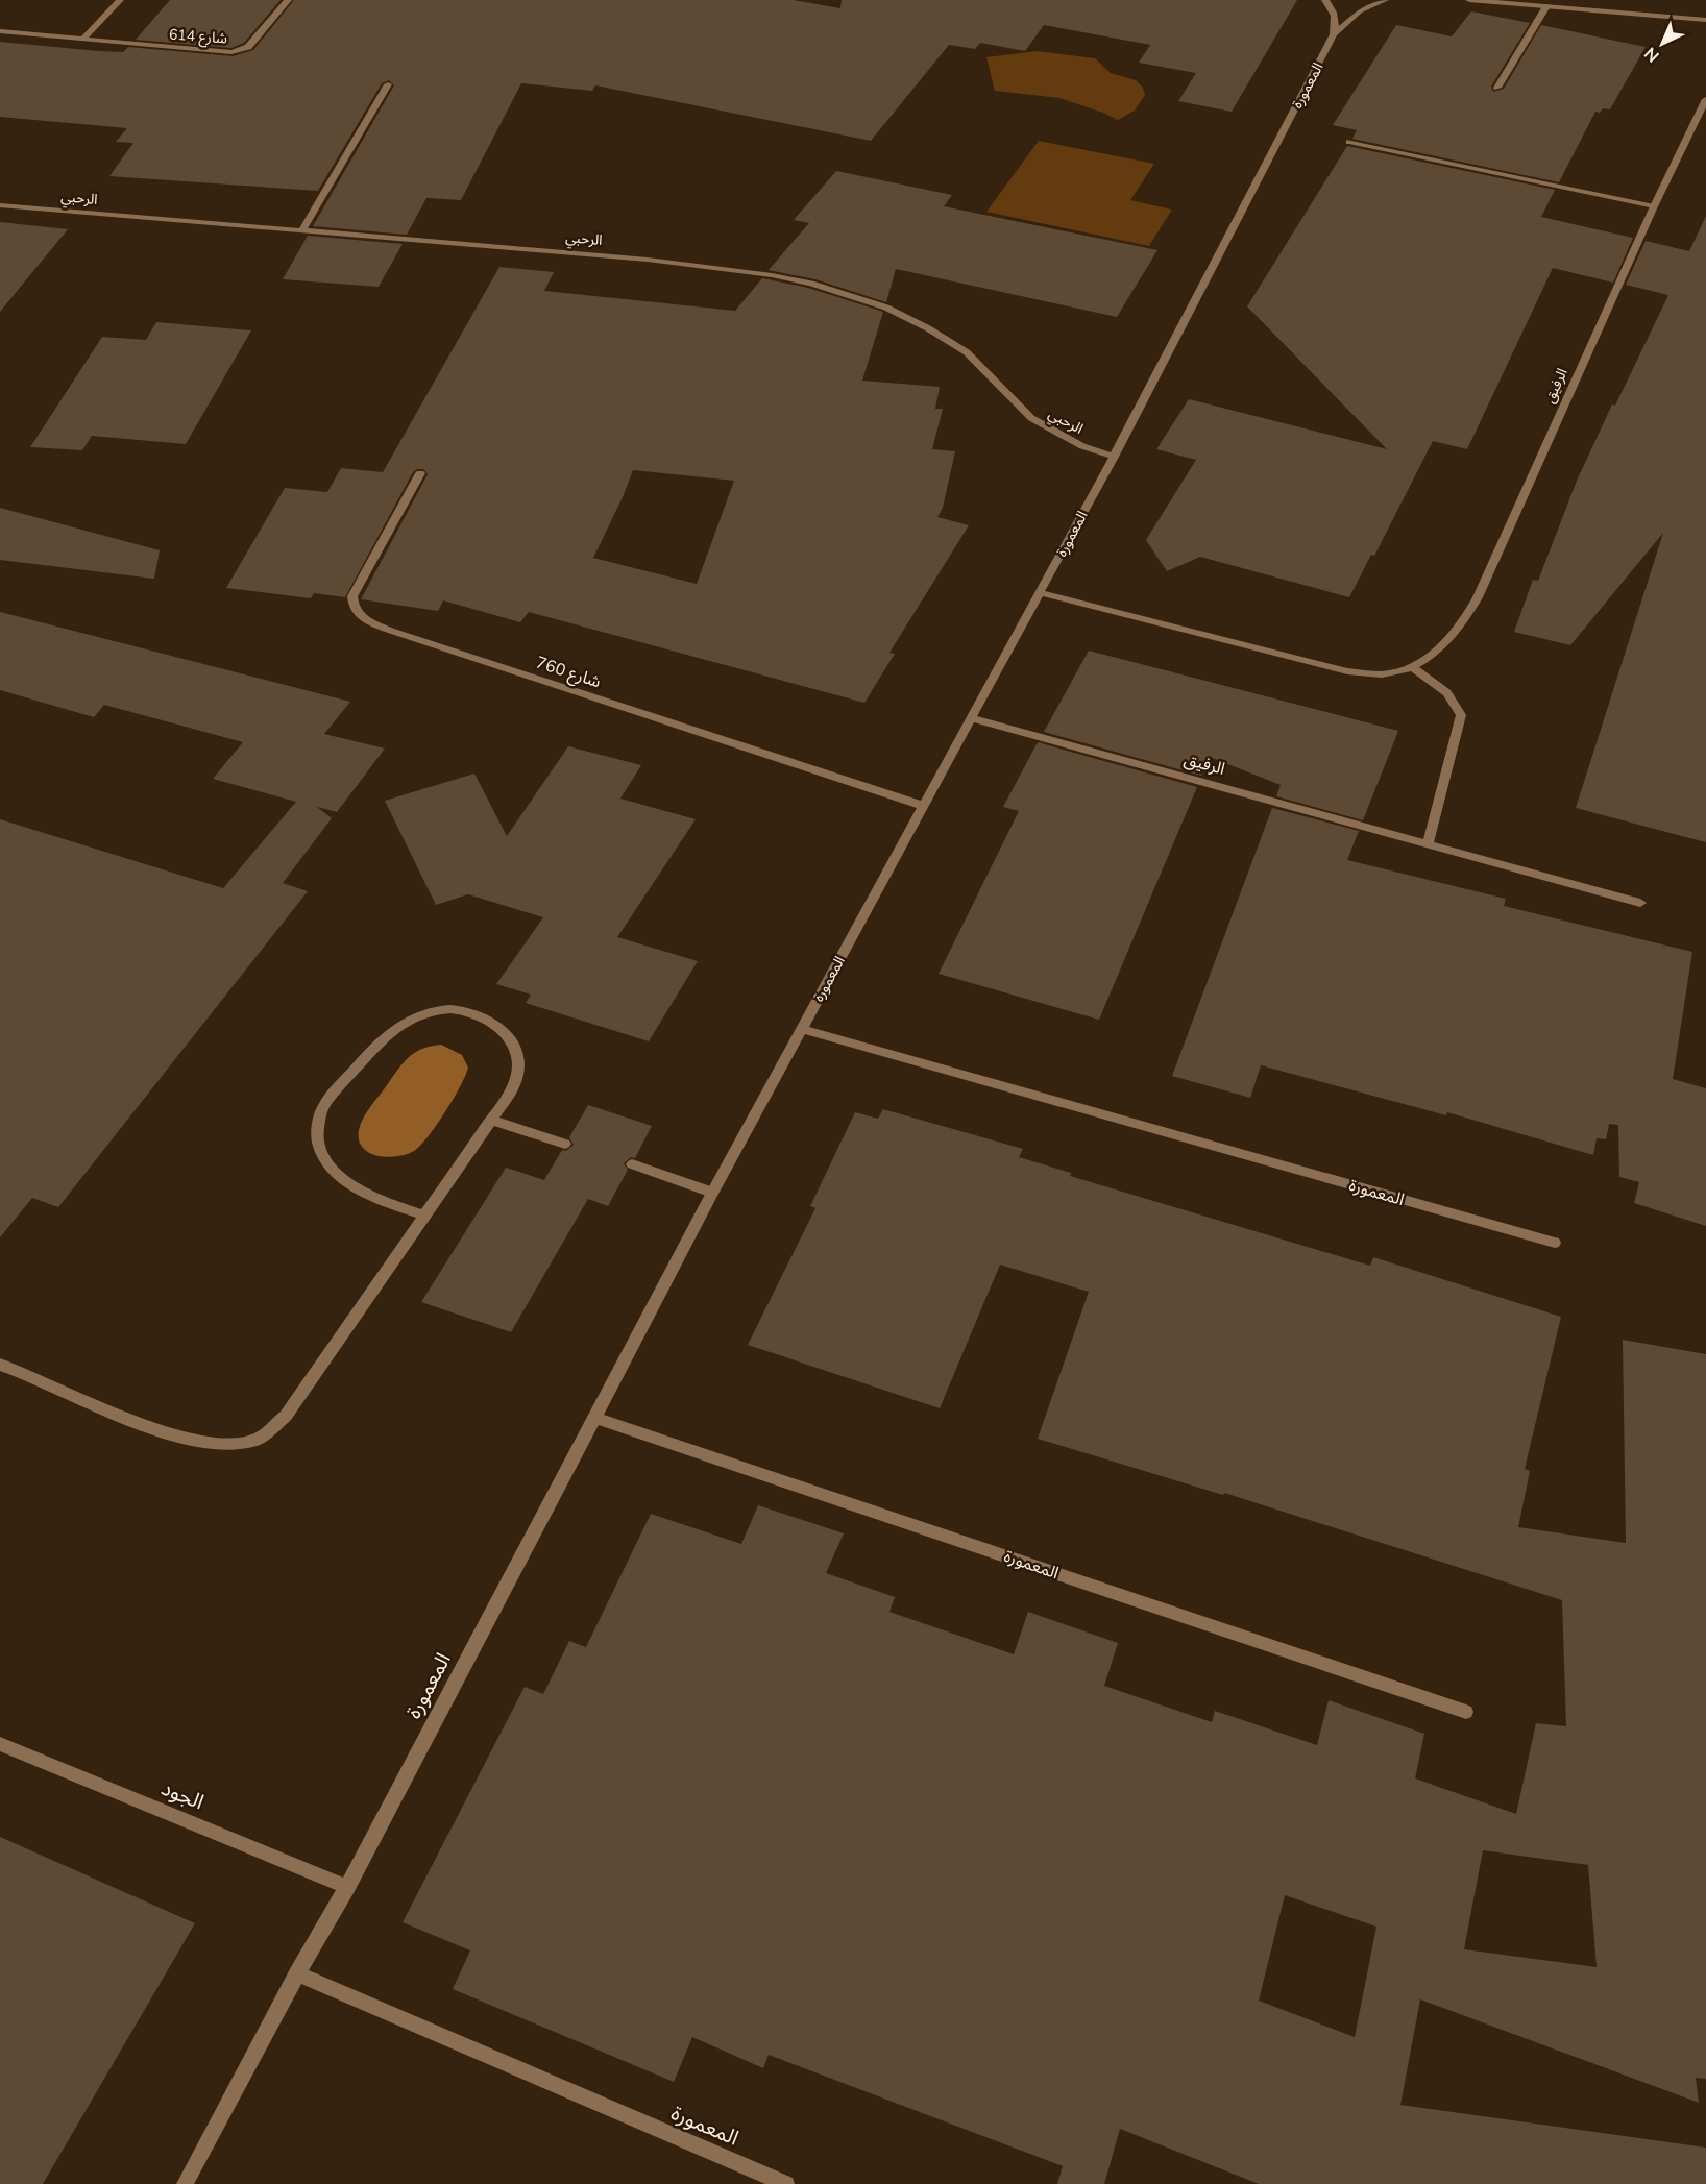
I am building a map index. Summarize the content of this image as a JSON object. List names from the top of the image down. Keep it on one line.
{"streets":{"street":["شارع 614","المعمورة","الرحبي","الرفيق","شارع 760","الجود"]},"crossings":[["المعمورة","الرحبي"],["المعمورة","الرفيق"],["المعمورة","شارع 760"],["المعمورة","الجود"]],"north":"bottom left"}
